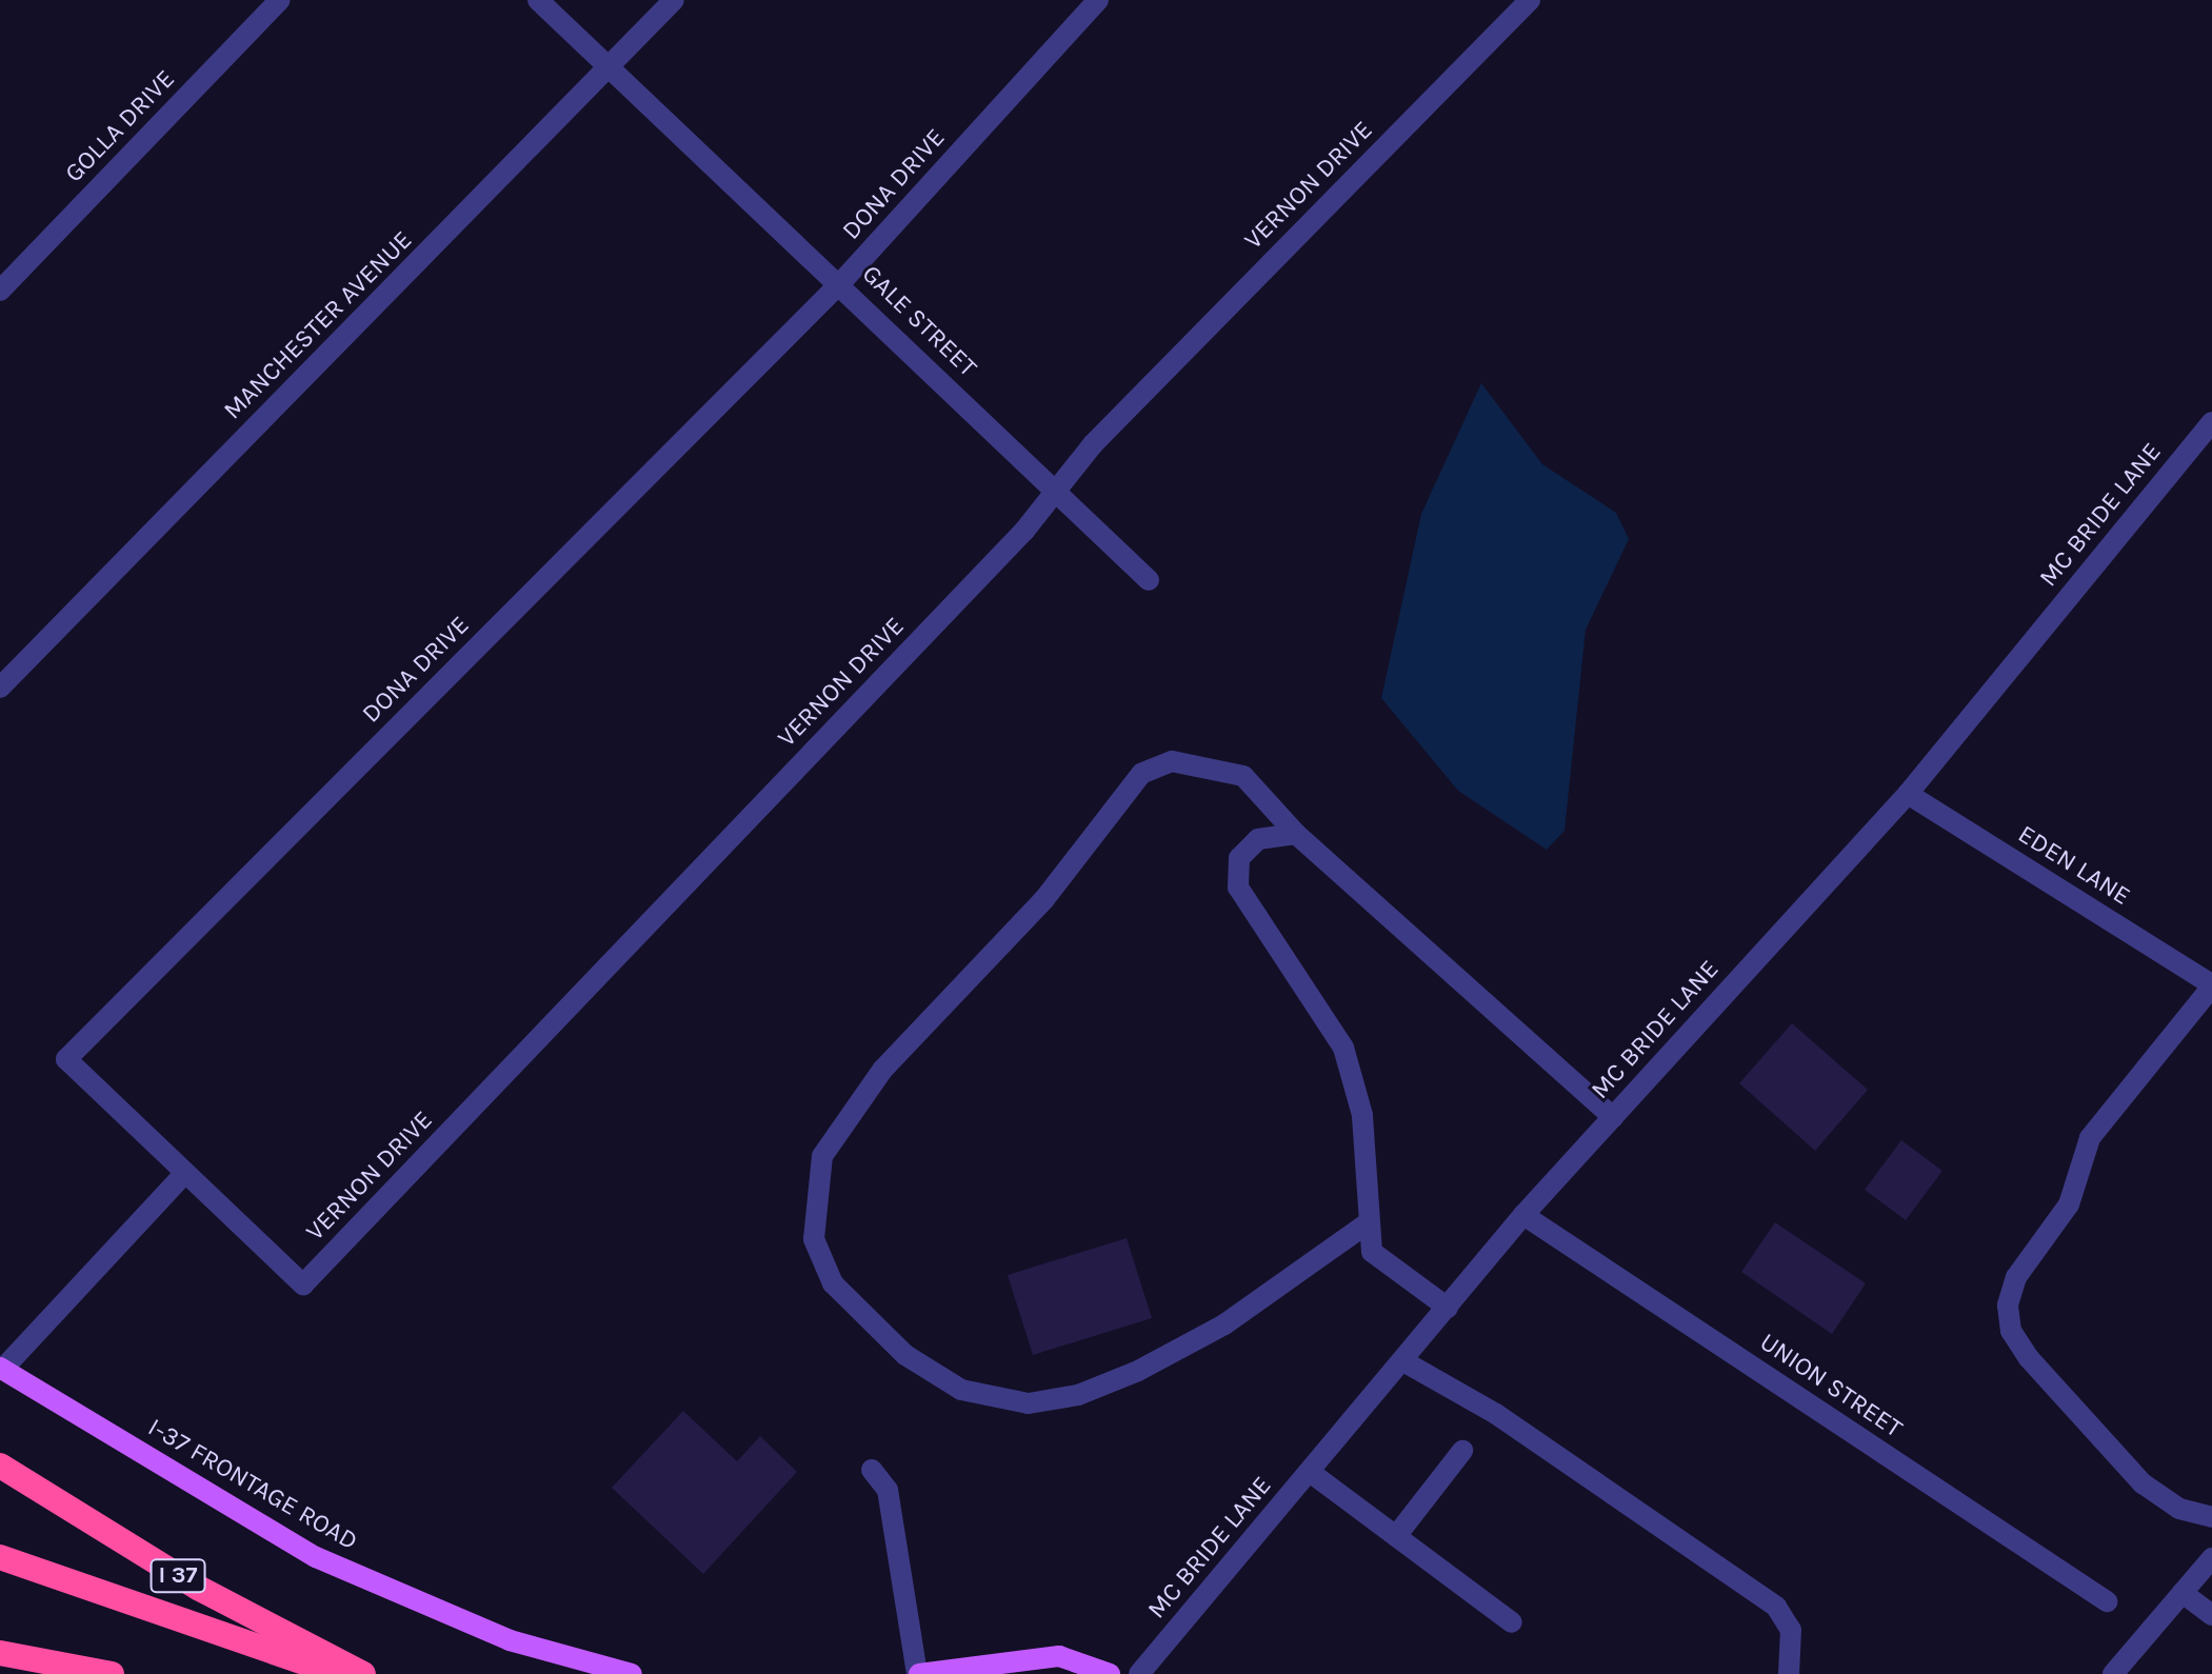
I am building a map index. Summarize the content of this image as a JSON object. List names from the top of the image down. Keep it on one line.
{"streets":{"highway":["I 37"],"main road":["I-37 FRONTAGE ROAD"],"street":["GOLLA DRIVE","DONA DRIVE","VERNON DRIVE","GALE STREET","MANCHESTER AVENUE","MC BRIDE LANE","EDEN LANE","UNION STREET"]},"crossings":[["DONA DRIVE","VERNON DRIVE"],["DONA DRIVE","GALE STREET"],["VERNON DRIVE","GALE STREET"],["GALE STREET","MANCHESTER AVENUE"],["MC BRIDE LANE","EDEN LANE"],["MC BRIDE LANE","UNION STREET"]]}
